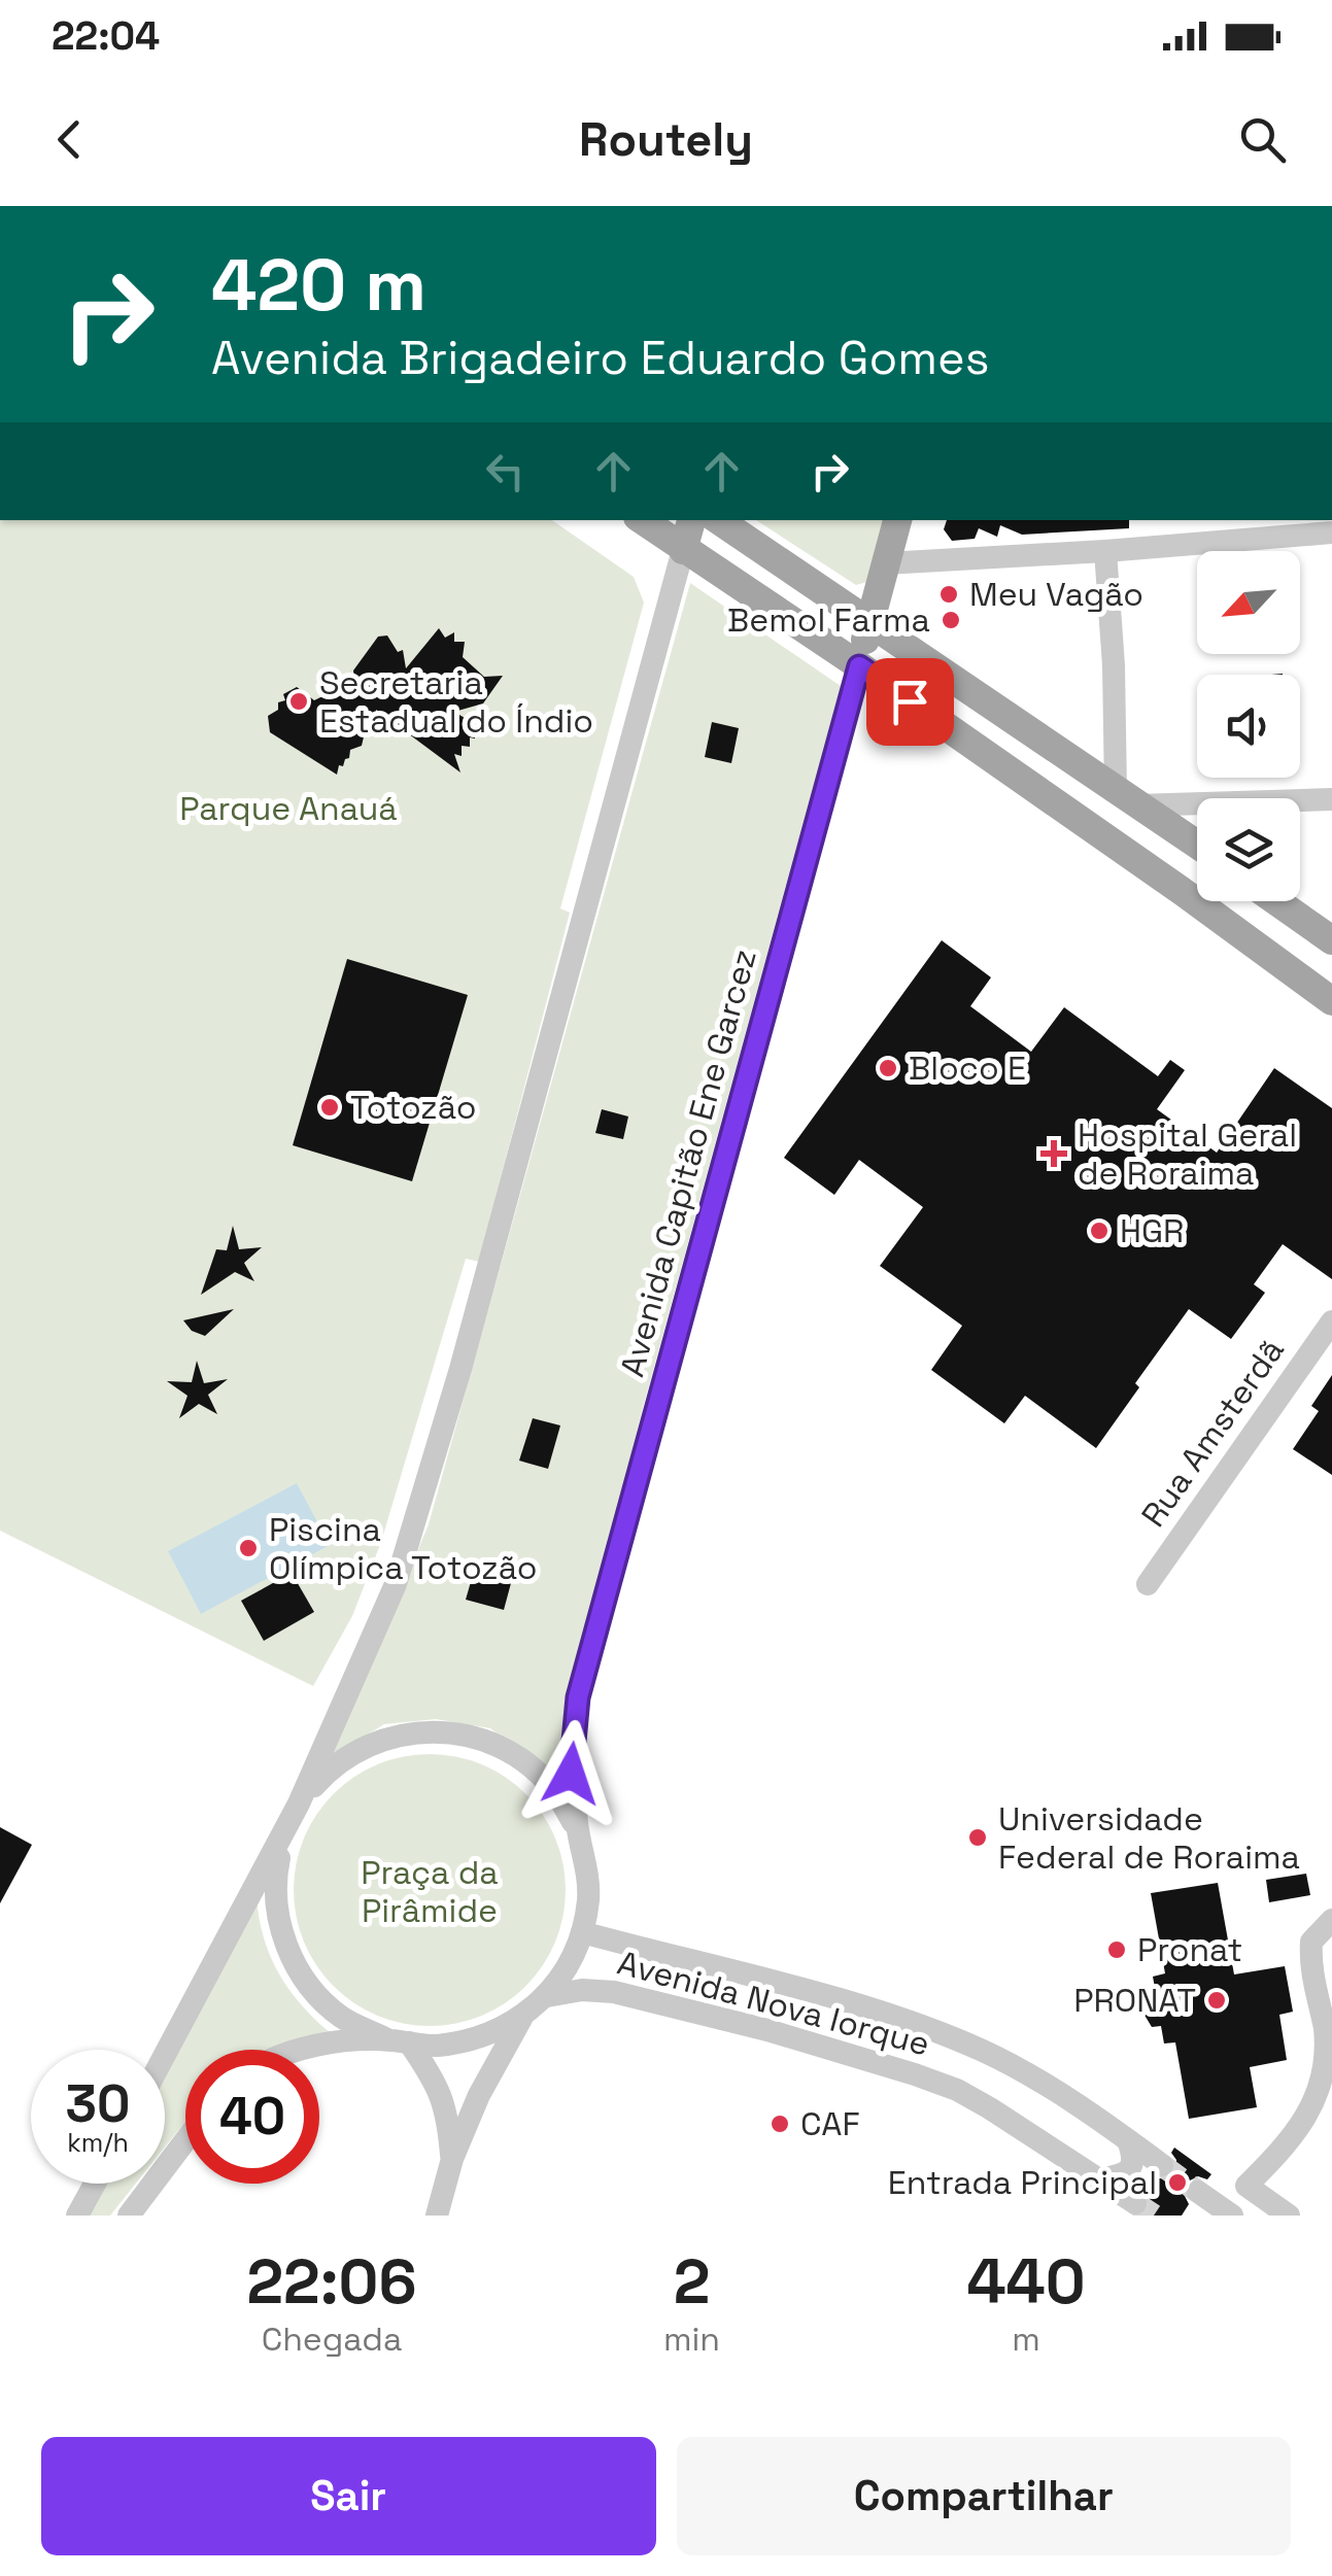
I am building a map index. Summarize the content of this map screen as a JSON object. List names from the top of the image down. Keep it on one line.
{"streets":{"main road":["Avenida Capitão Ene Garcez"],"street":["Rua Amsterdã","Avenida Nova Iorque"]},"crossings":[["Avenida Capitão Ene Garcez","Avenida Nova Iorque"]],"parks":["Parque Anauá","Praça da Pirâmide"],"places":{"other":["Meu Vagão","Bemol Farma","Secretaria Estadual do Índio","Bloco E","Totozão","HGR","Piscina Olímpica Totozão","Universidade Federal de Roraima","Pronat","PRONAT","CAF","Entrada Principal"],"health":["Hospital Geral de Roraima"]},"north":"bottom left","page":{"status":"22:04","header":"Routely","turn":["420 m","Avenida Brigadeiro Eduardo Gomes"],"speed":"30 km/h","limit":"40","eta":["22:06","Chegada","2","min","440","m"],"buttons":["Sair","Compartilhar"]}}
